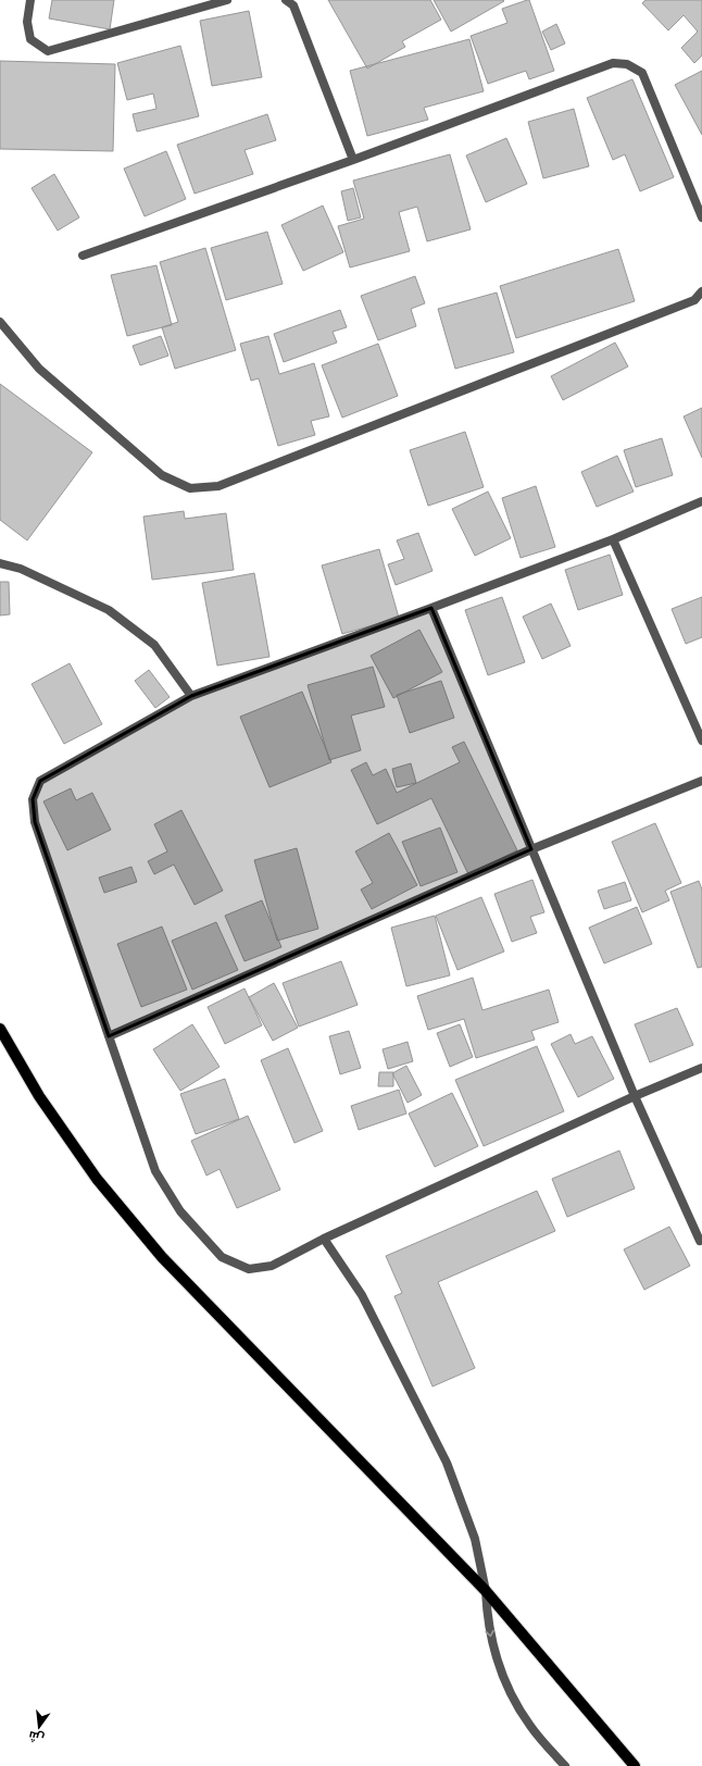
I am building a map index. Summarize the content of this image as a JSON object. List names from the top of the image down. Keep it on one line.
{"north":"bottom"}
